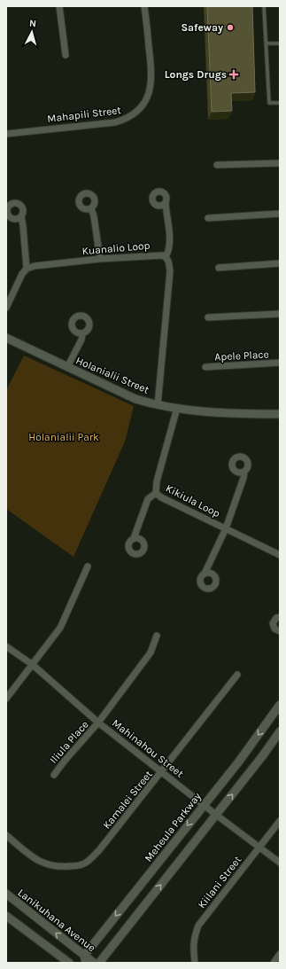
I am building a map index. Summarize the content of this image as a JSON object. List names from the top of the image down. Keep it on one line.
{"streets":{"street":["Mahapili Street","Kuanalio Loop","Apele Place","Holanialii Street","Kikiula Loop","Iliula Place","Mahinahou Street","Kamalei Street","Meheula Parkway","Kiilani Street","Lanikuhana Avenue"]},"crossings":[["Holanialii Street","Kikiula Loop"],["Iliula Place","Mahinahou Street"],["Mahinahou Street","Kamalei Street"],["Mahinahou Street","Meheula Parkway"],["Mahinahou Street","Kiilani Street"],["Meheula Parkway","Lanikuhana Avenue"]],"parks":["Holanialii Park"],"places":{"other":["Safeway"],"health":["Longs Drugs"]},"north":"top"}
